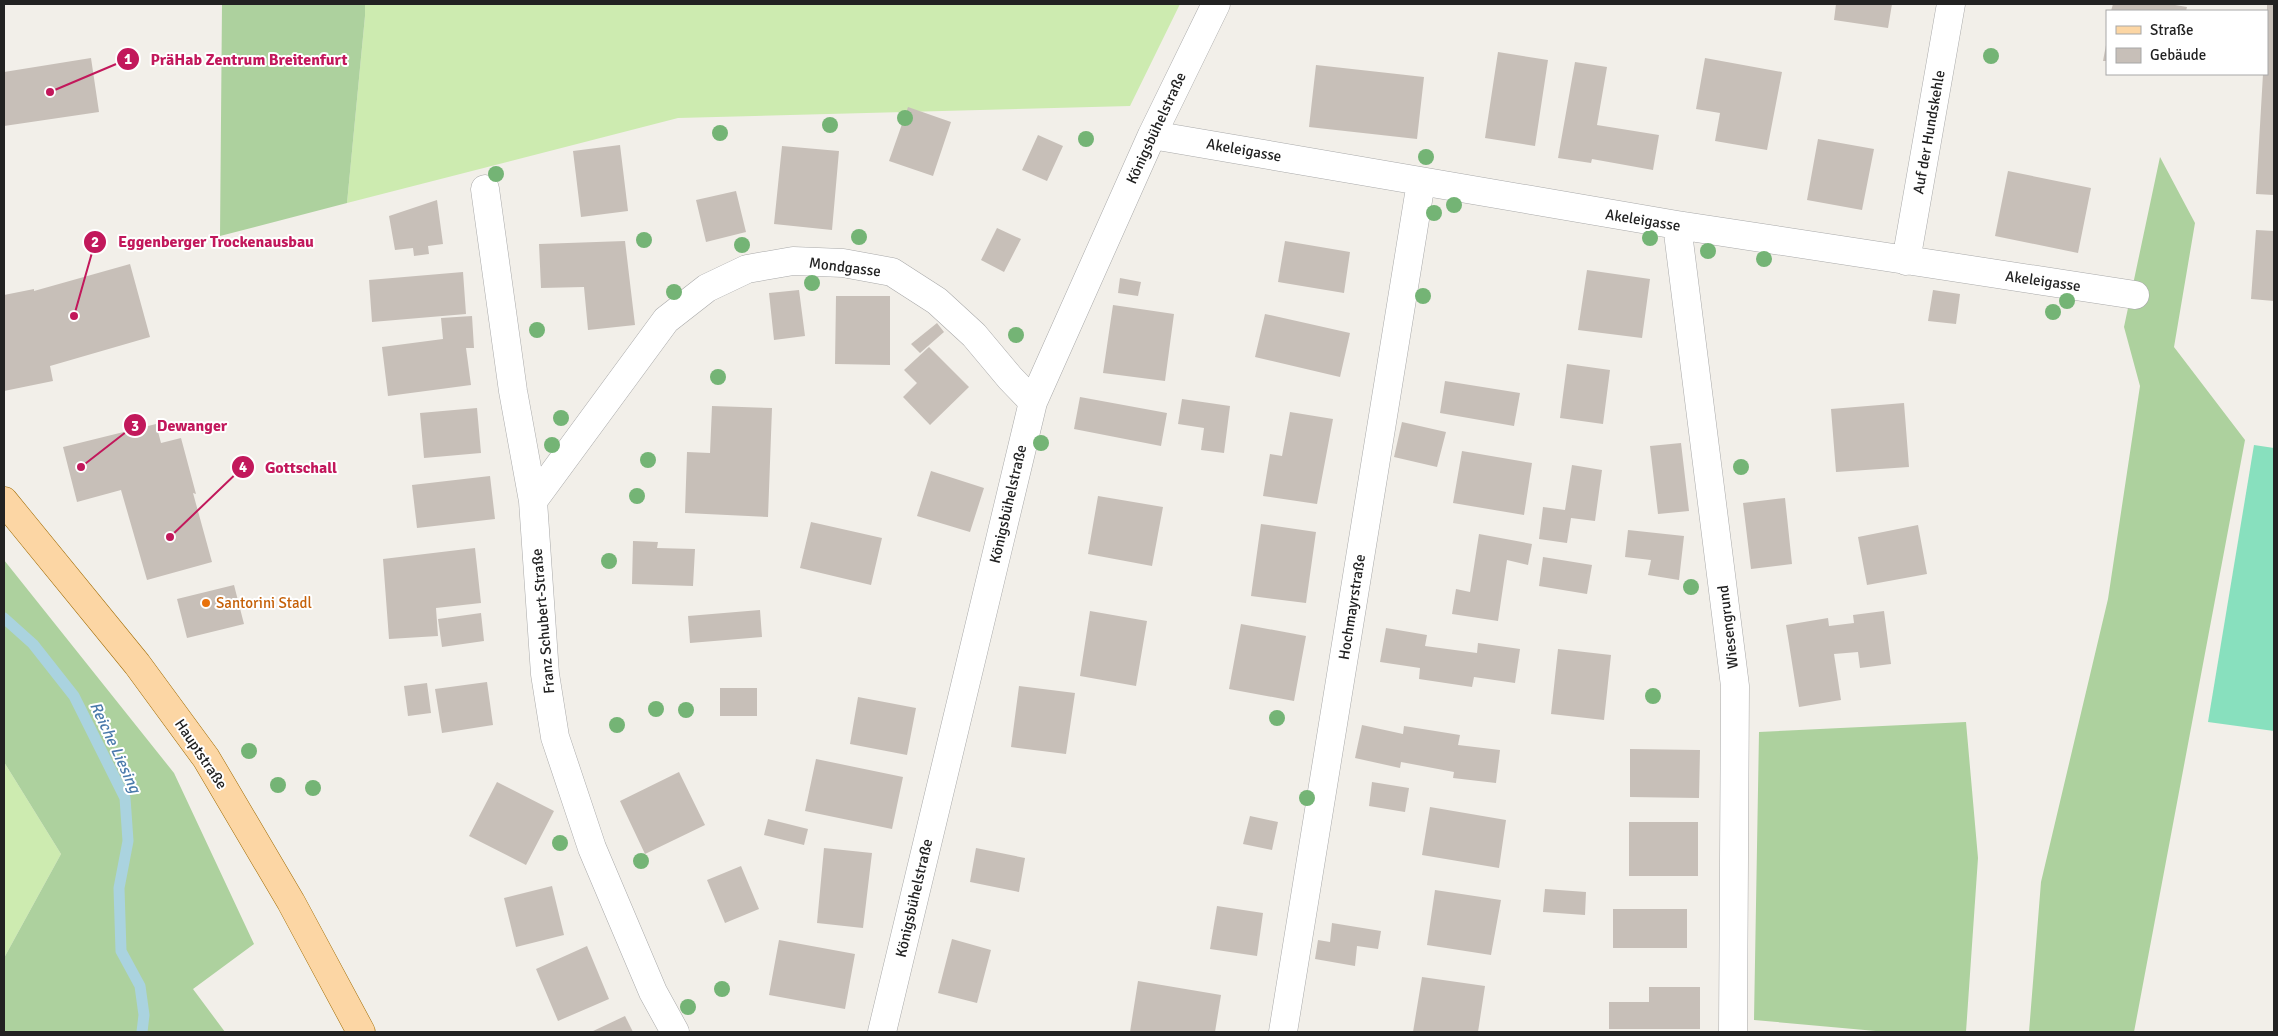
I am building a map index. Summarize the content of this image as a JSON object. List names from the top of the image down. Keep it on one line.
{"streets":{"main road":["Hauptstraße"],"street":["Königsbühelstraße","Auf der Hundskehle","Akeleigasse","Mondgasse","Hochmayrstraße","Franz Schubert-Straße","Wiesengrund"]},"crossings":[["Königsbühelstraße","Akeleigasse"],["Königsbühelstraße","Mondgasse"],["Auf der Hundskehle","Akeleigasse"],["Akeleigasse","Hochmayrstraße"],["Akeleigasse","Wiesengrund"],["Mondgasse","Franz Schubert-Straße"]],"water":["Reiche Liesing"],"places":["PräHab Zentrum Breitenfurt","Eggenberger Trockenausbau","Dewanger","Gottschall","Santorini Stadl"],"legend":["Straße","Gebäude"]}
